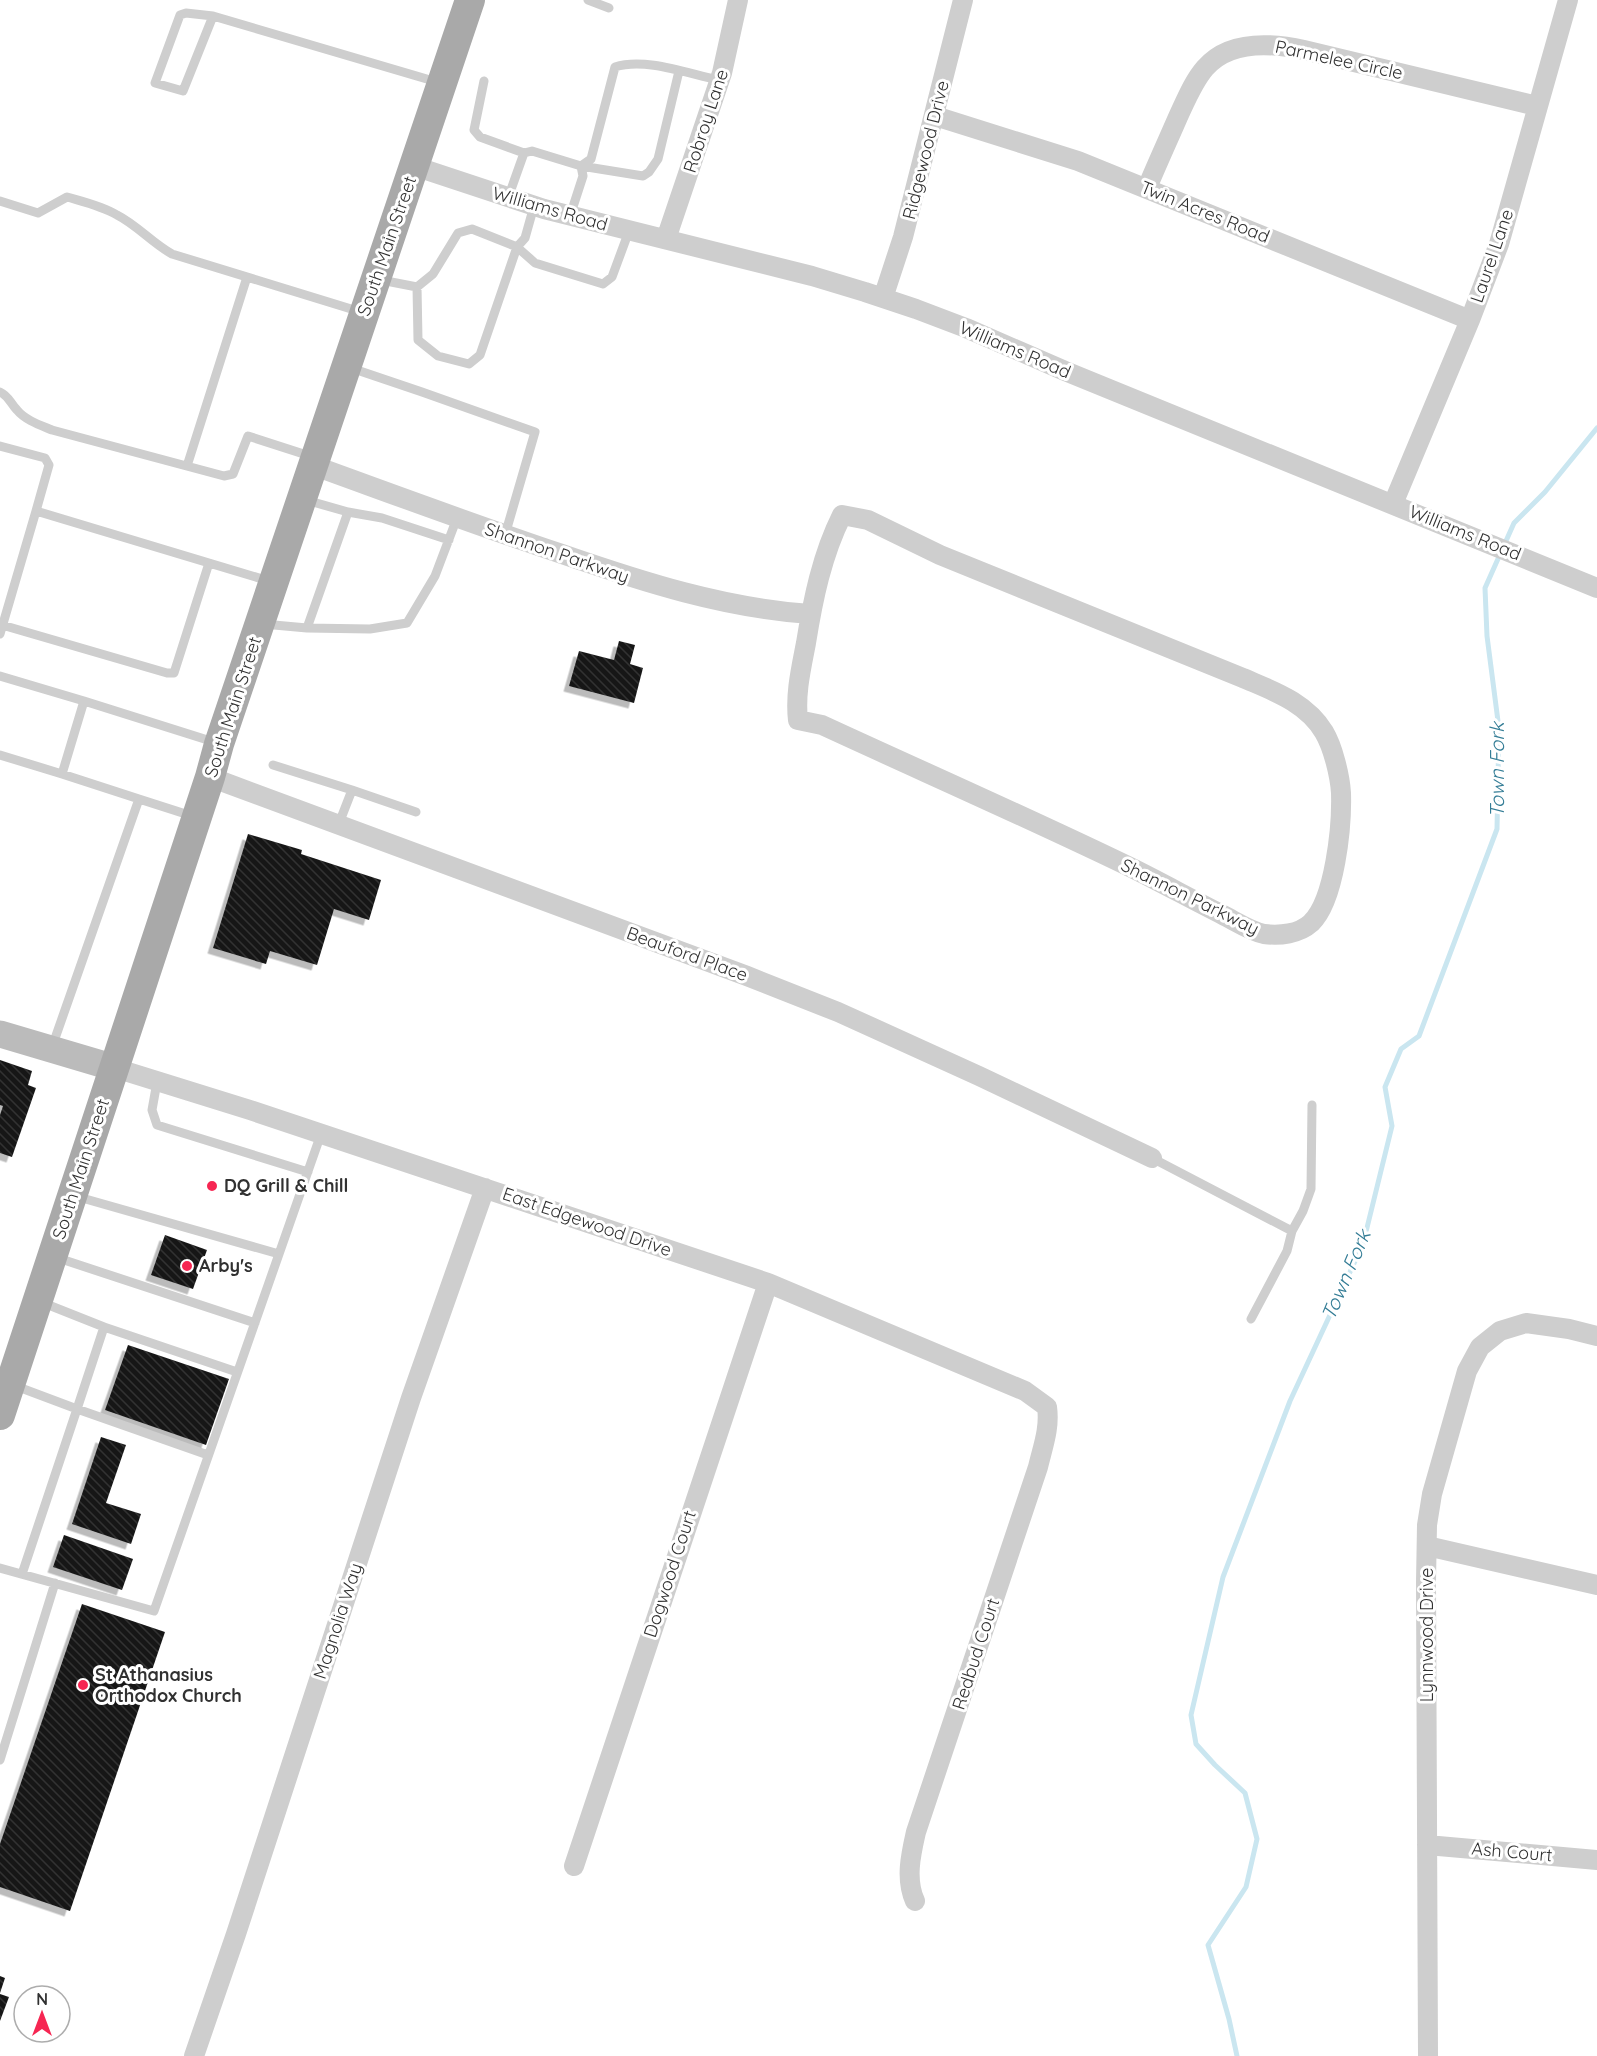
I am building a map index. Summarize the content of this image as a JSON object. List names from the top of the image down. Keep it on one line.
{"streets":{"main road":["South Main Street"],"street":["Parmelee Circle","Robroy Lane","Ridgewood Drive","Williams Road","Twin Acres Road","Laurel Lane","Shannon Parkway","Beauford Place","East Edgewood Drive","Dogwood Court","Magnolia Way","Lynnwood Drive","Redbud Court","Ash Court"]},"crossings":[["Parmelee Circle","Twin Acres Road"],["Parmelee Circle","Laurel Lane"],["Robroy Lane","Williams Road"],["Ridgewood Drive","Williams Road"],["Ridgewood Drive","Twin Acres Road"],["Williams Road","South Main Street"],["Williams Road","Laurel Lane"],["Twin Acres Road","Laurel Lane"],["South Main Street","Shannon Parkway"],["South Main Street","Beauford Place"],["South Main Street","East Edgewood Drive"],["East Edgewood Drive","Dogwood Court"],["East Edgewood Drive","Magnolia Way"],["East Edgewood Drive","Redbud Court"],["Lynnwood Drive","Ash Court"]],"water":["Town Fork"],"places":["DQ Grill & Chill","Arby's","St Athanasius Orthodox Church"],"north":"top"}
